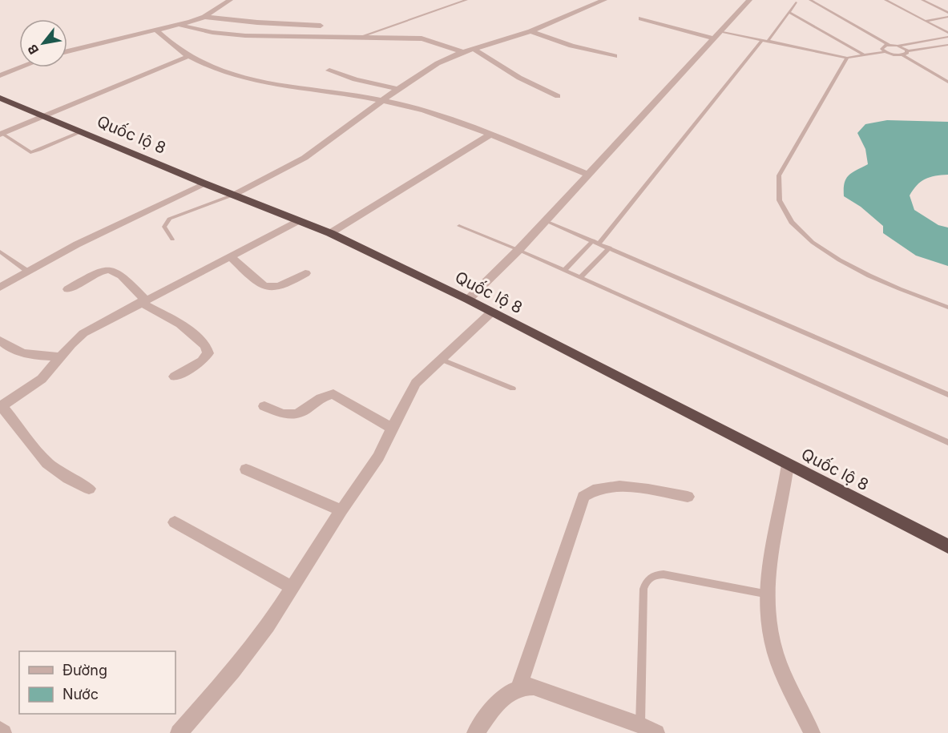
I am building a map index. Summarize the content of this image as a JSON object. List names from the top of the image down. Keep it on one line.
{"streets":{"highway":["Quốc lộ 8"]},"legend":["Đường","Nước"],"north":"bottom left"}
